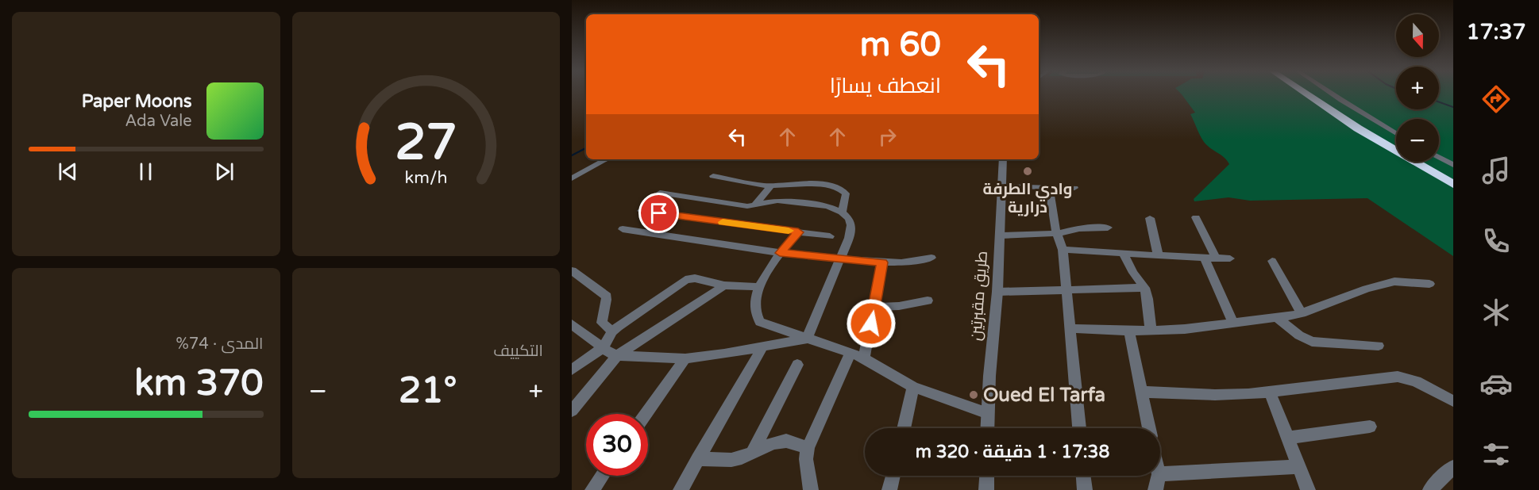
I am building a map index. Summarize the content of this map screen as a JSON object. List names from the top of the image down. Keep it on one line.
{"streets":{"street":["طريق مقبرتين"]},"places":["وادي الطرفة درارية","Oued El Tarfa"],"north":"bottom","page":{"tabs":"17:37","map_buttons":["+","−"],"turn":["60 m","انعطف يسارًا"],"song":["Paper Moons","Ada Vale"],"tile":["التكييف",["المدى · 74%","370 km"]],"heat":["−","21°","+"],"limit":"30","trip":"17:38 · 1 دقيقة · 320 m","gauge":["27","km/h"]}}
